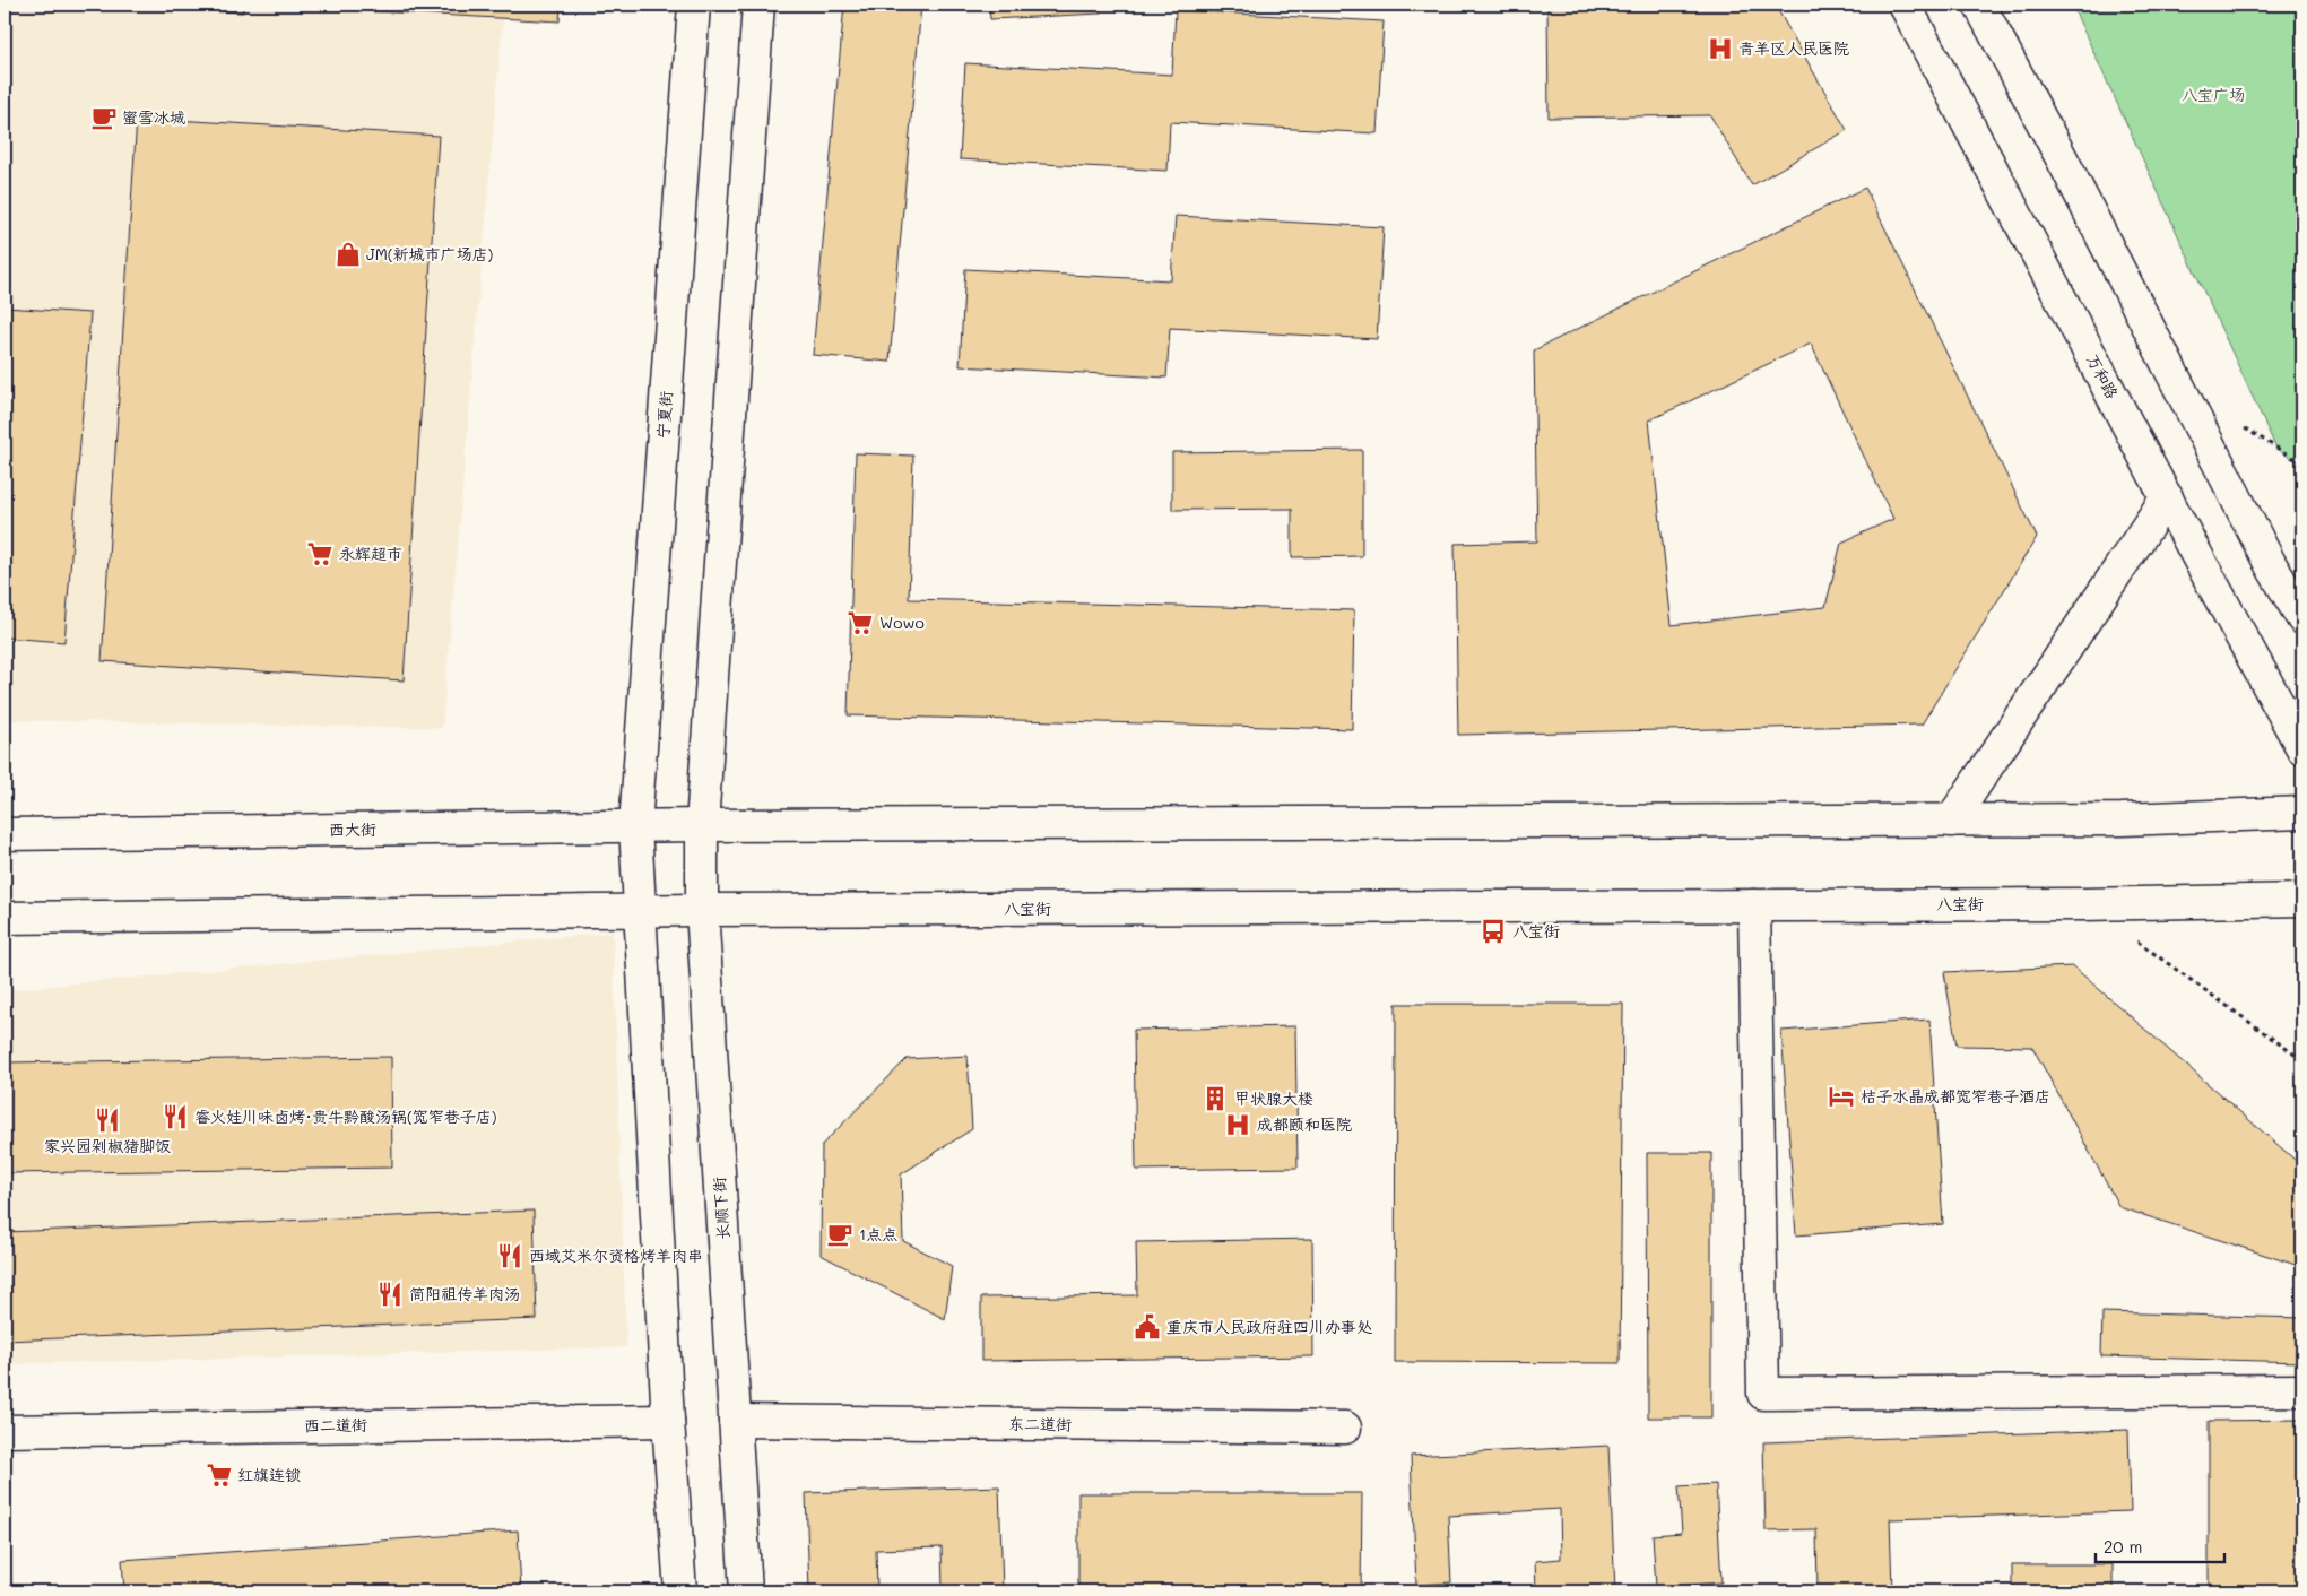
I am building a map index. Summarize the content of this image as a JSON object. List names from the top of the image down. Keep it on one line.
{"streets":{"main road":["万和路","宁夏街","西大街","八宝街","长顺下街","东二道街","西二道街"]},"crossings":[["宁夏街","西大街"],["西大街","长顺下街"],["八宝街","长顺下街"],["长顺下街","东二道街"]],"parks":["八宝广场"],"places":{"hospital":["青羊区人民医院","成都颐和医院"],"cafe":["蜜雪冰城","1点点"],"shop":["JM(新城市广场店)"],"supermarket":["永辉超市","Wowo","红旗连锁"],"bus stop":["八宝街"],"hotel":["桔子水晶成都宽窄巷子酒店"],"building":["甲状腺大楼"],"restaurant":["睿火娃川味卤烤·贵牛黔酸汤锅(宽窄巷子店)","家兴园剁椒猪脚饭","西域艾米尔资格烤羊肉串","简阳祖传羊肉汤"],"public building":["重庆市人民政府驻四川办事处"]},"scale_bar":"20 m"}
